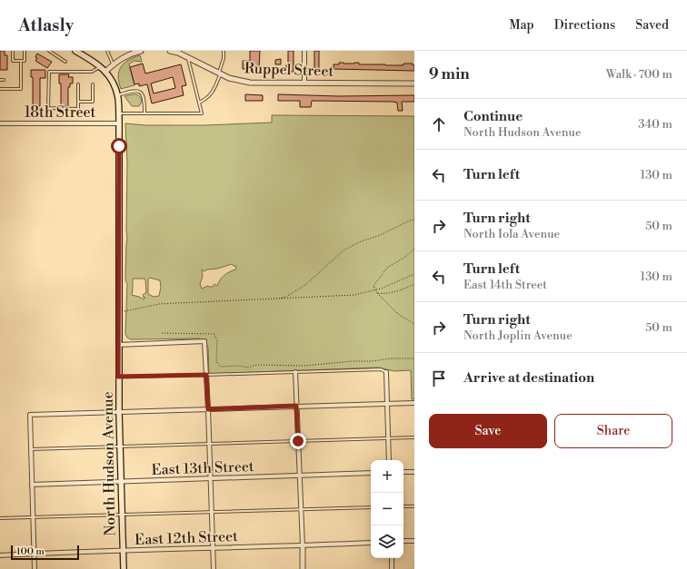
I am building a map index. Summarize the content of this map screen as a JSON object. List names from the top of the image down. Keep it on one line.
{"streets":{"main road":["North Hudson Avenue"],"street":["Ruppel Street","18th Street","East 13th Street","East 12th Street"]},"crossings":[["18th Street","North Hudson Avenue"],["North Hudson Avenue","East 13th Street"],["North Hudson Avenue","East 12th Street"]],"scale_bar":"100 m","page":{"header":"Atlasly","nav":["Map","Directions","Saved"],"heading":["9 min","Walk · 700 m"],"list":[["Continue","North Hudson Avenue","340 m"],["Turn left","130 m"],["Turn right","North Iola Avenue","50 m"],["Turn left","East 14th Street","130 m"],["Turn right","North Joplin Avenue","50 m"],"Arrive at destination"],"buttons":["Save","Share"],"map_buttons":["+","−"],"scale":"100 m"}}
